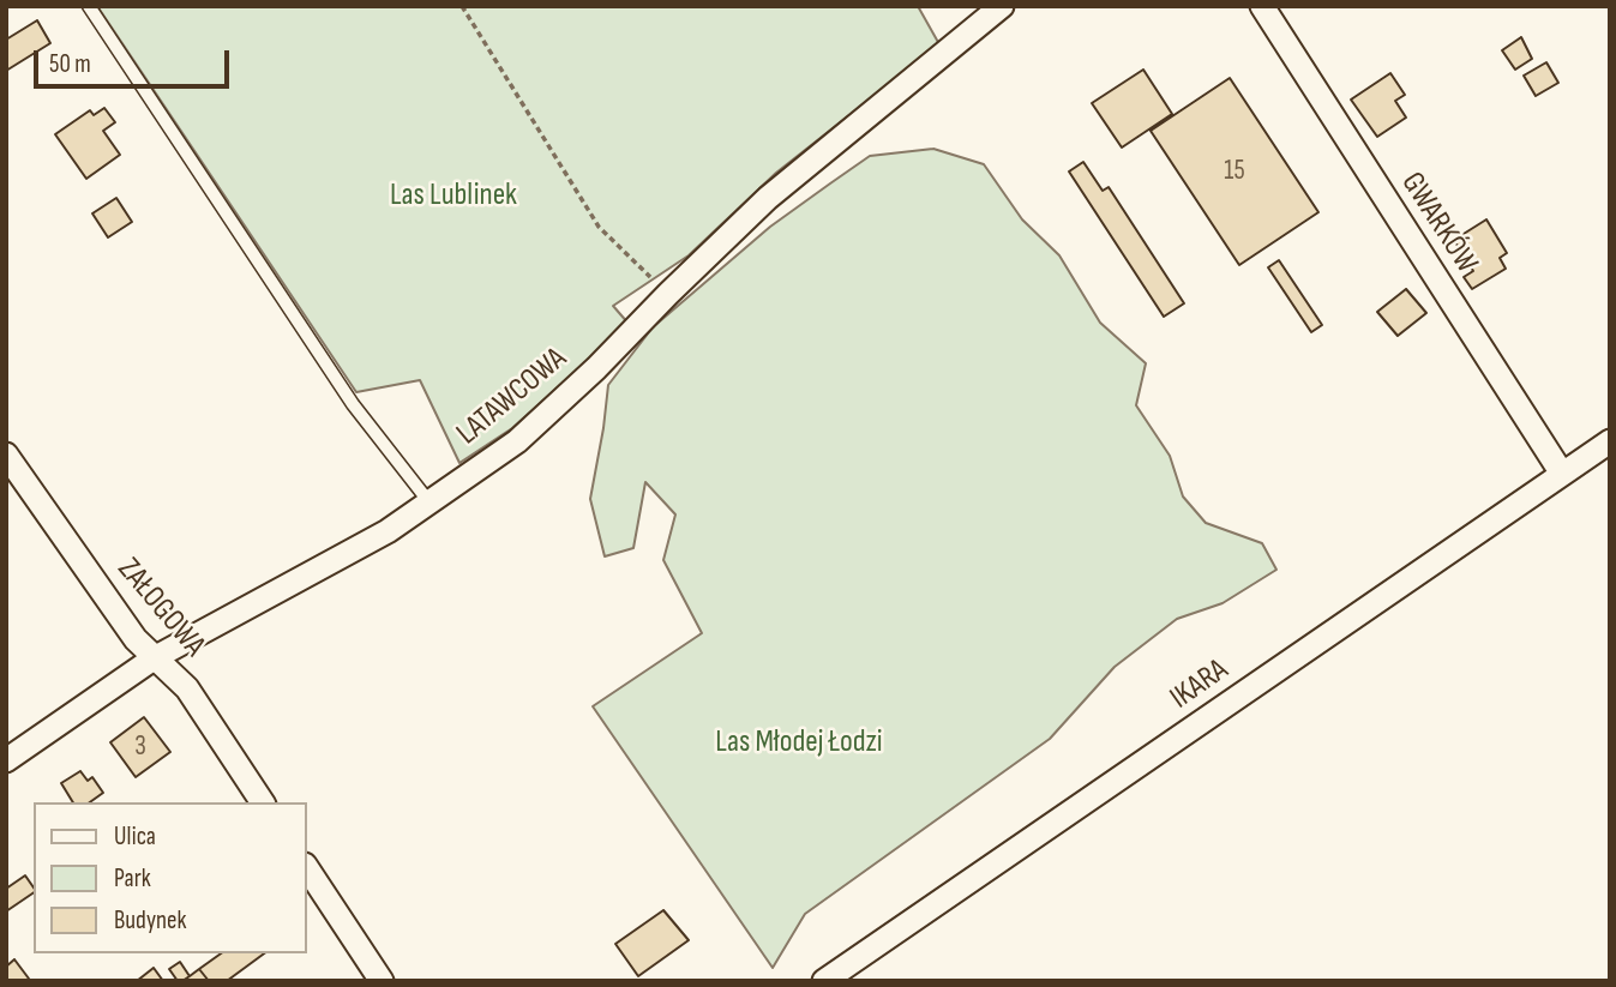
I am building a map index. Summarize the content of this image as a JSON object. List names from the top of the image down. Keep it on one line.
{"streets":{"street":["GWARKÓW","LATAWCOWA","ZAŁOGOWA","IKARA"]},"crossings":[["GWARKÓW","IKARA"],["LATAWCOWA","ZAŁOGOWA"]],"parks":["Las Lublinek","Las Młodej Łodzi"],"house_numbers":["15","3"],"legend":["Ulica","Park","Budynek"],"scale_bar":"50 m"}
